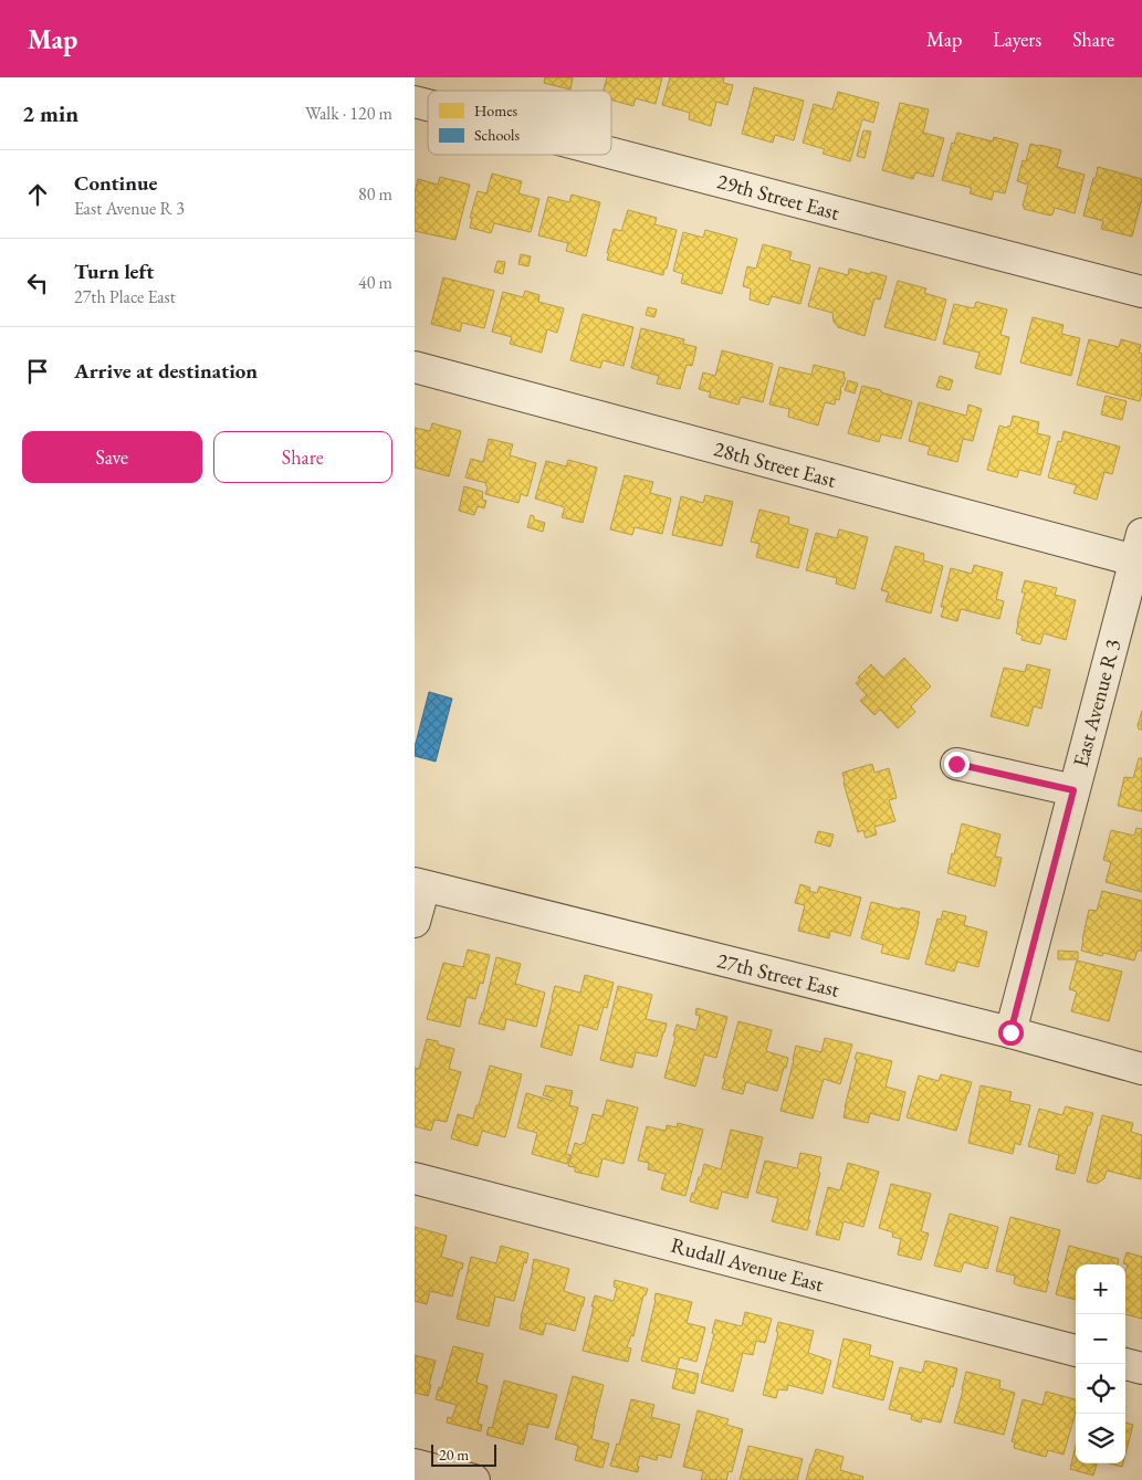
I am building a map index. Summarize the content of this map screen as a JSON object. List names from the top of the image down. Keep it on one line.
{"streets":{"street":["29th Street East","28th Street East","East Avenue R 3","27th Street East","Rudall Avenue East"]},"crossings":[["28th Street East","East Avenue R 3"],["East Avenue R 3","27th Street East"]],"legend":["Homes","Schools"],"scale_bar":"20 m","page":{"header":"Map","nav":["Map","Layers","Share"],"heading":["2 min","Walk · 120 m"],"list":[["Continue","East Avenue R 3","80 m"],["Turn left","27th Place East","40 m"],"Arrive at destination"],"buttons":["Save","Share"],"map_buttons":["+","−"],"scale":"20 m"}}
